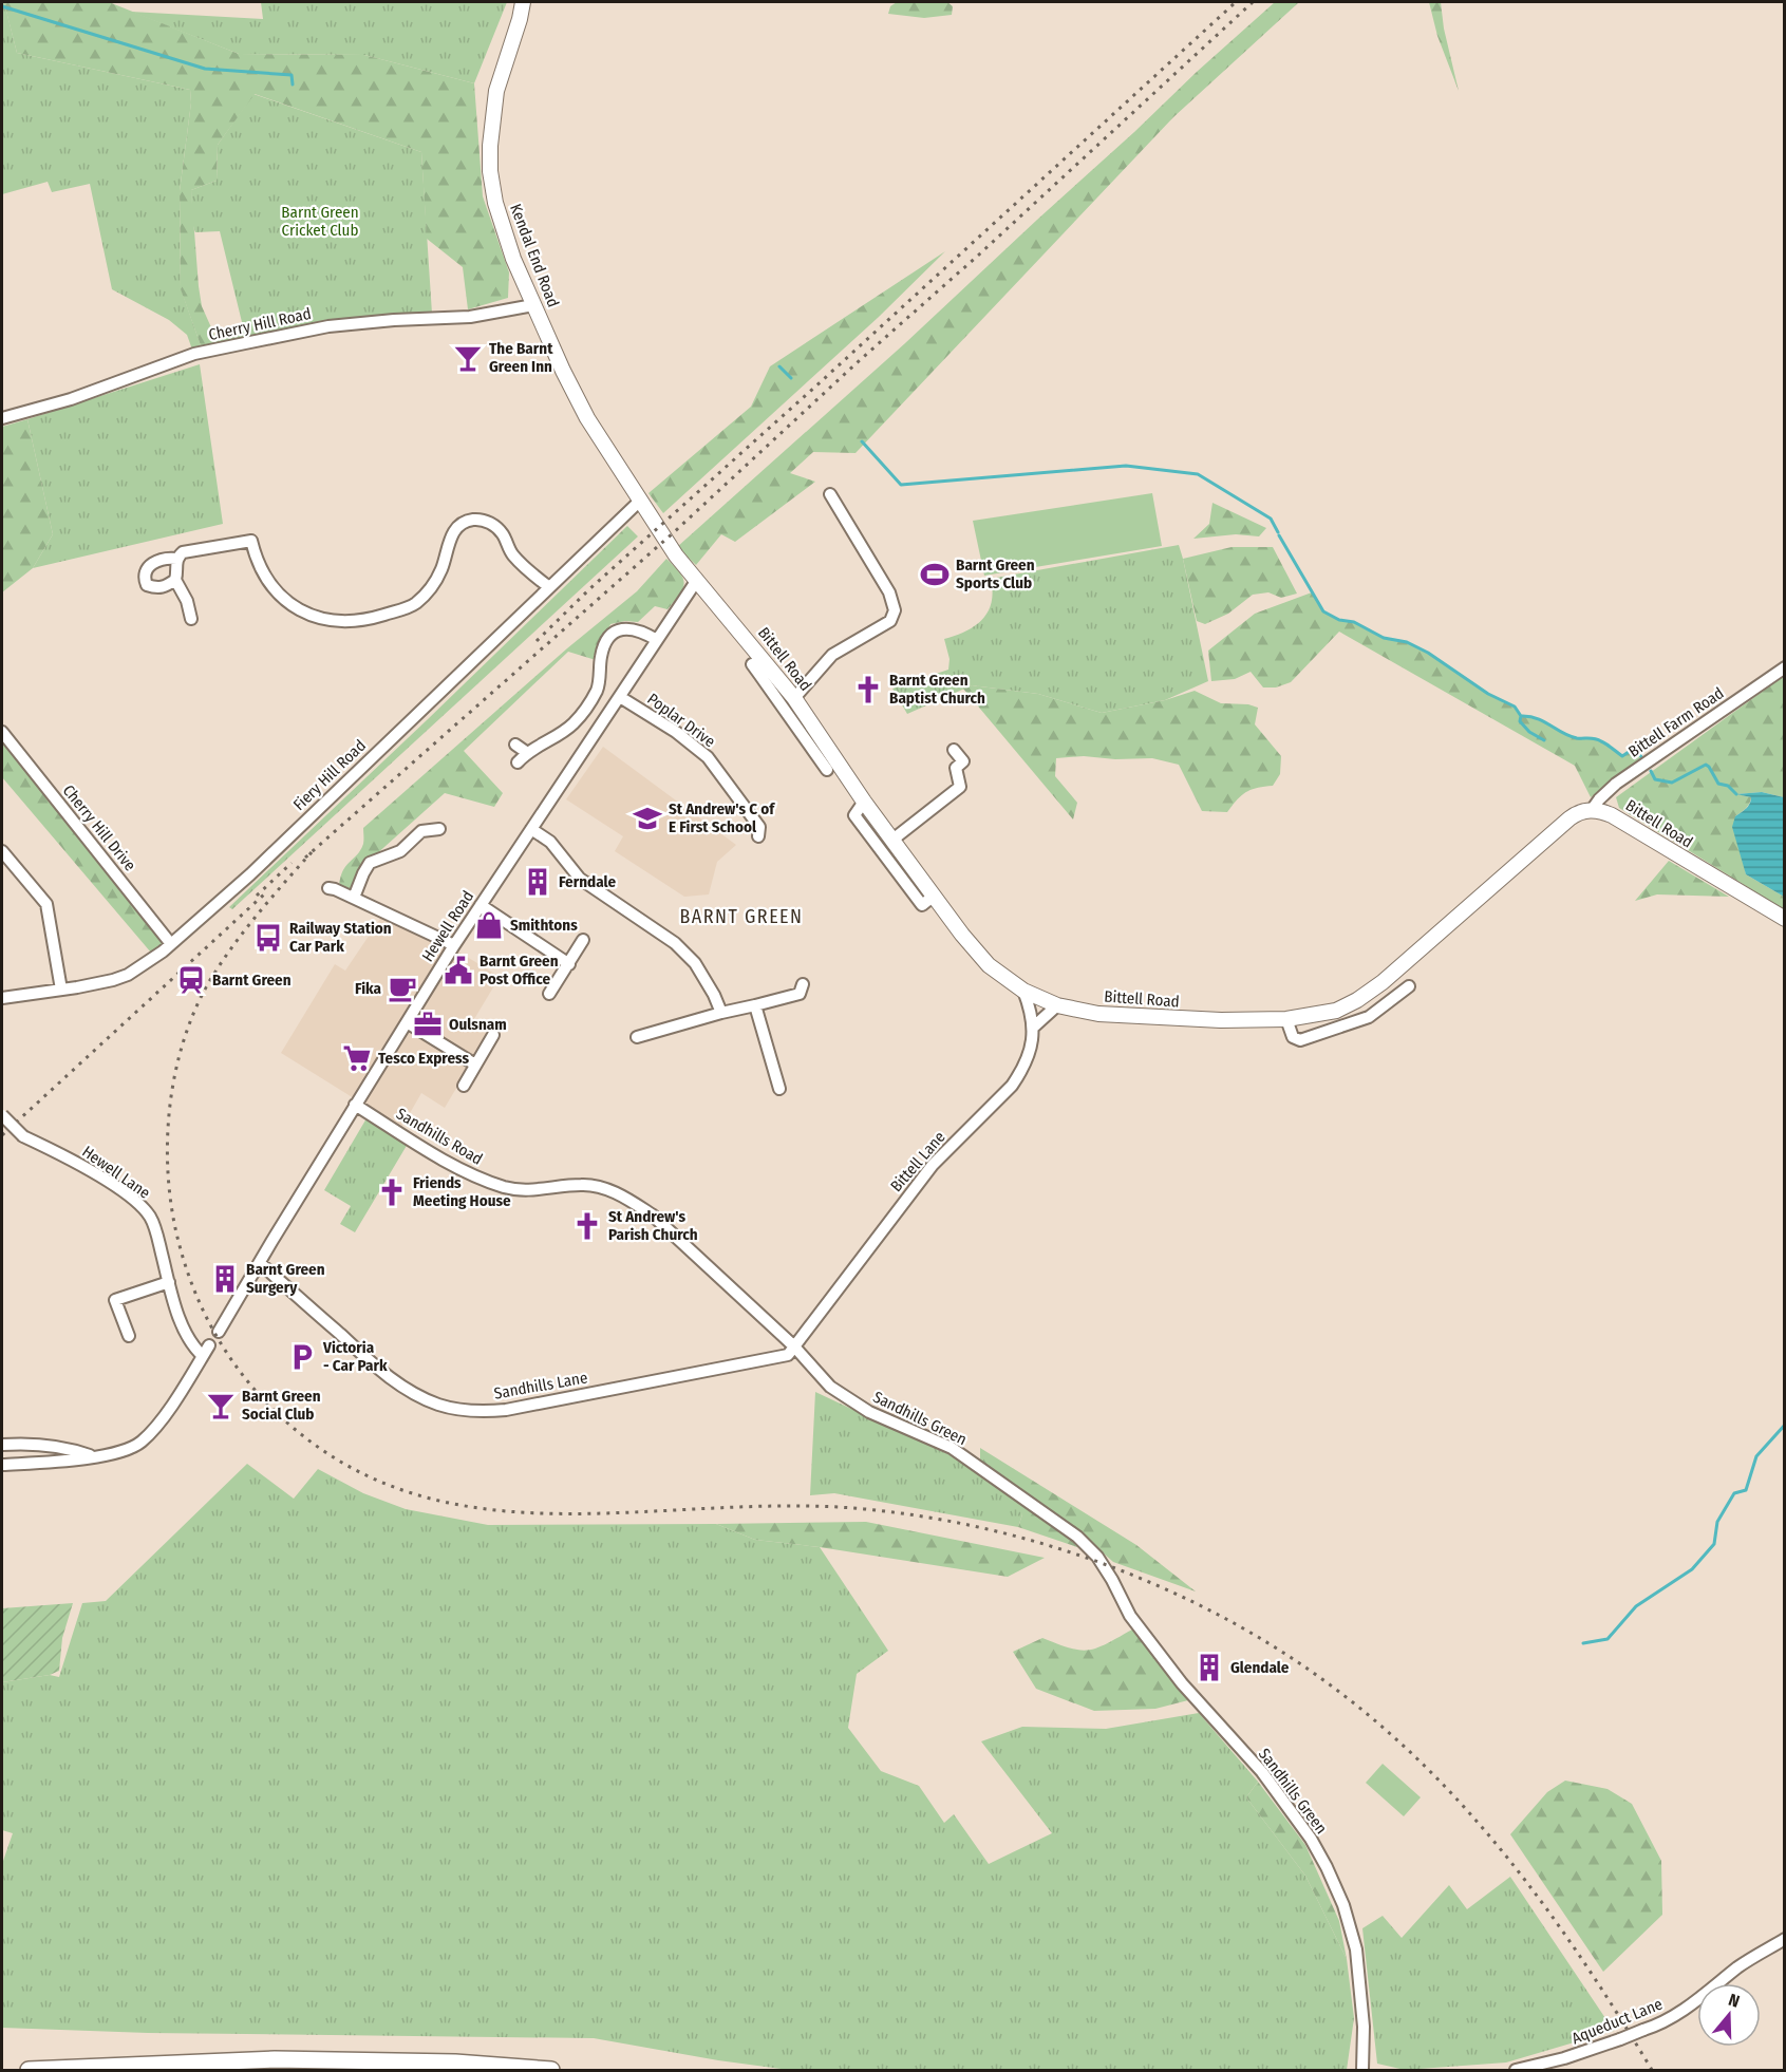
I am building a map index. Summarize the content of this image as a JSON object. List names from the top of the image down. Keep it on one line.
{"streets":{"main road":["Kendal End Road","Bittell Road"],"street":["Cherry Hill Road","Poplar Drive","Bittell Farm Road","Fiery Hill Road","Cherry Hill Drive","Hewell Road","Sandhills Road","Bittell Lane","Hewell Lane","Sandhills Lane","Sandhills Green","Aqueduct Lane"]},"crossings":[["Kendal End Road","Cherry Hill Road"],["Kendal End Road","Bittell Road"],["Kendal End Road","Fiery Hill Road"],["Bittell Road","Bittell Farm Road"],["Bittell Road","Fiery Hill Road"],["Bittell Road","Hewell Road"],["Bittell Road","Bittell Lane"],["Poplar Drive","Hewell Road"],["Fiery Hill Road","Cherry Hill Drive"],["Hewell Road","Sandhills Road"],["Hewell Road","Sandhills Lane"],["Sandhills Road","Bittell Lane"],["Sandhills Road","Sandhills Lane"],["Sandhills Road","Sandhills Green"],["Bittell Lane","Sandhills Lane"],["Bittell Lane","Sandhills Green"],["Sandhills Lane","Sandhills Green"]],"districts":["BARNT GREEN"],"parks":["Barnt Green Cricket Club"],"places":{"bar":["The Barnt Green Inn","Barnt Green Social Club"],"sports":["Barnt Green Sports Club"],"church":["Barnt Green Baptist Church","Friends Meeting House","St Andrew's Parish Church"],"school or university":["St Andrew's C of E First School"],"building":["Ferndale","Barnt Green Surgery","Glendale"],"shop":["Smithtons"],"bus stop":["Railway Station Car Park"],"public building":["Barnt Green Post Office"],"station":["Barnt Green"],"cafe":["Fika"],"office":["Oulsnam"],"supermarket":["Tesco Express"],"parking":["Victoria - Car Park"]},"north":"top"}
